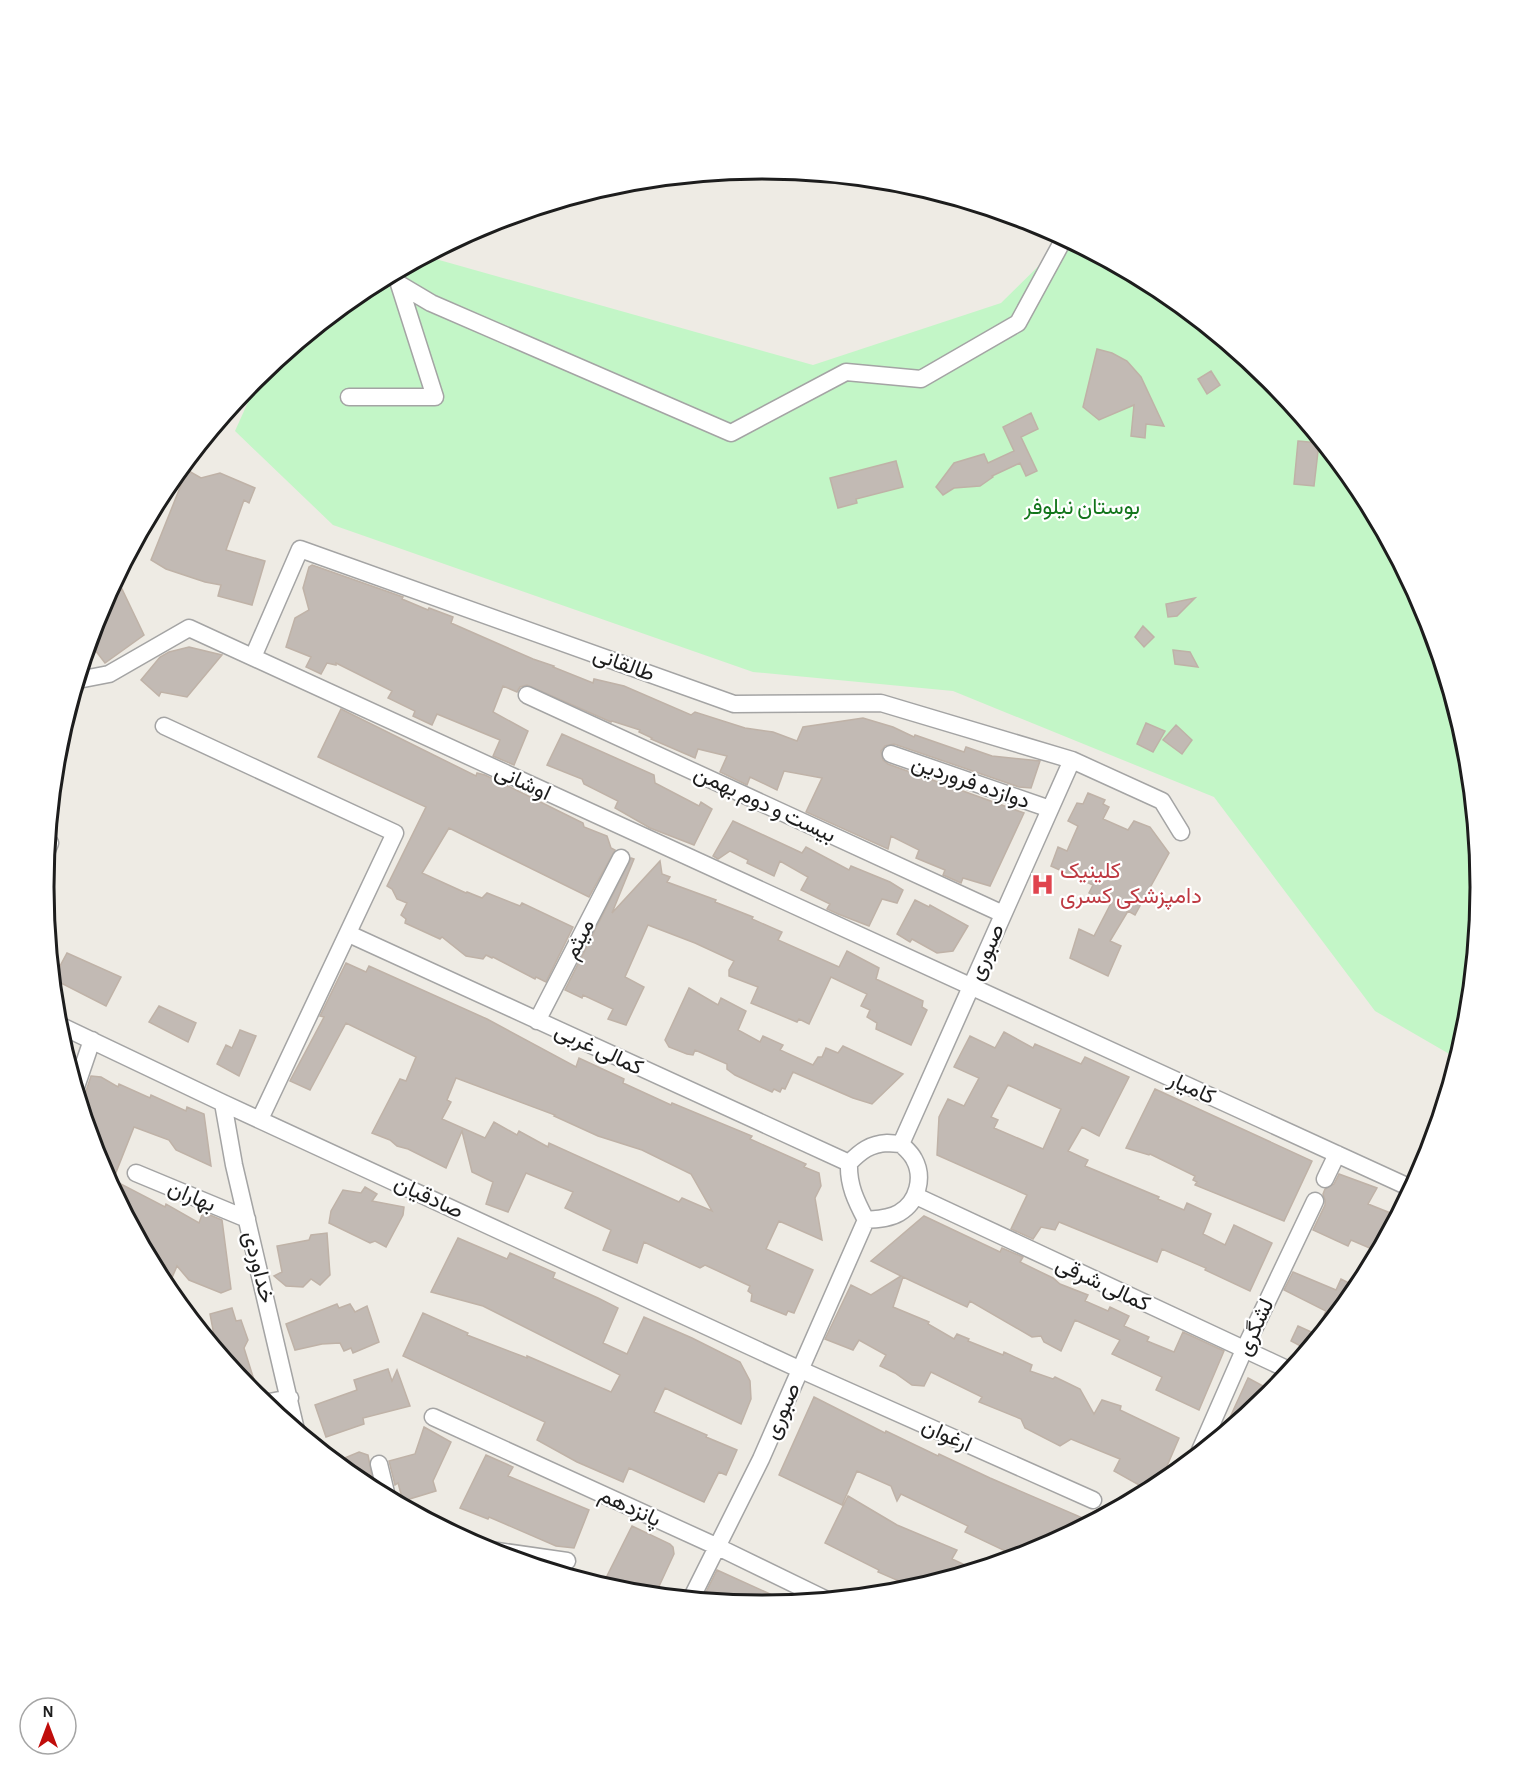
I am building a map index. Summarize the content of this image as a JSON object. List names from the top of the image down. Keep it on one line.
{"streets":{"street":["طالقانی","اوشانی","دوازده فروردین","بیست و دوم بهمن","میثم","صبوری","کمالی غربی","کامیار","بهاران","صادقیان","خداوردی","کمالی شرقی","لشگری","ارغوان","پانزدهم"]},"crossings":[["طالقانی","اوشانی"],["طالقانی","صبوری"],["اوشانی","صبوری"],["اوشانی","کامیار"],["دوازده فروردین","صبوری"],["بیست و دوم بهمن","صبوری"],["میثم","کمالی غربی"],["صبوری","کمالی غربی"],["صبوری","کامیار"],["صبوری","صادقیان"],["صبوری","کمالی شرقی"],["صبوری","ارغوان"],["صبوری","پانزدهم"],["کمالی غربی","کمالی شرقی"],["بهاران","خداوردی"],["صادقیان","خداوردی"],["صادقیان","ارغوان"],["کمالی شرقی","لشگری"]],"parks":["بوستان نیلوفر"],"places":{"hospital":["کلینیک دامپزشکی کسری"]},"north":"top"}
